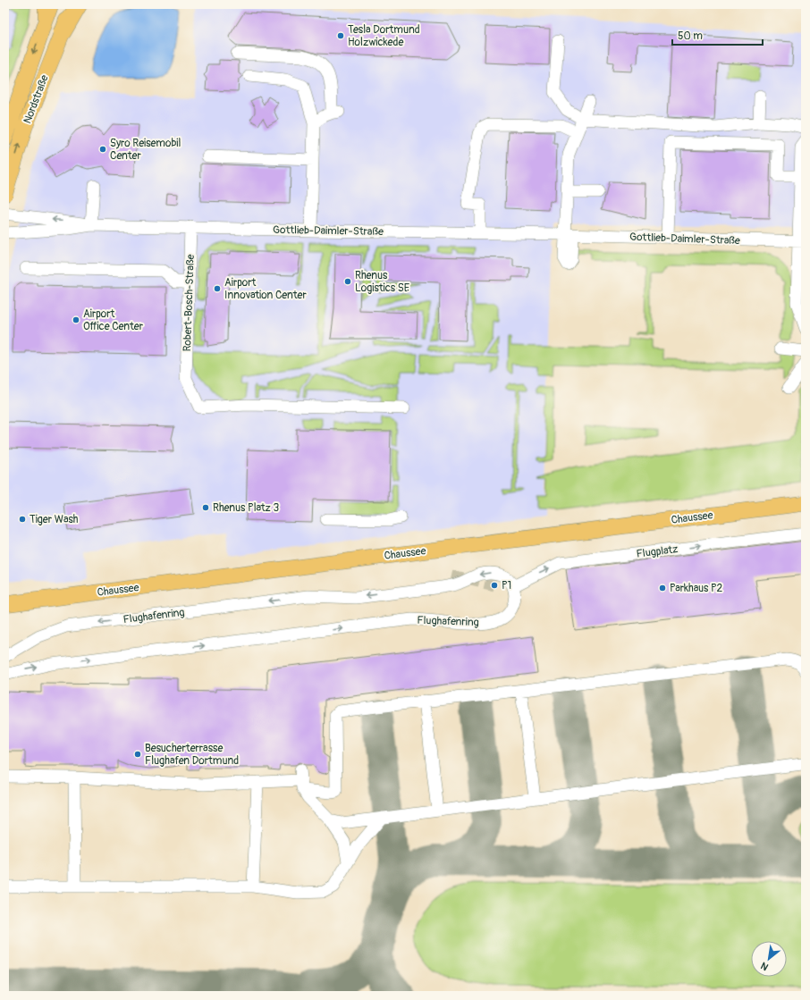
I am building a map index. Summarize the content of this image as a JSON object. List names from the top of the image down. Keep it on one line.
{"streets":{"main road":["Nordstraße","Chaussee"],"street":["Gottlieb-Daimler-Straße","Robert-Bosch-Straße","Flugplatz","Flughafenring"]},"crossings":[["Gottlieb-Daimler-Straße","Robert-Bosch-Straße"],["Flugplatz","Flughafenring"]],"one_way":["Flugplatz"],"places":["Tesla Dortmund Holzwickede","Syro Reisemobil Center","Rhenus Logistics SE","Airport Innovation Center","Airport Office Center","Rhenus Platz 3","Tiger Wash","P1","Parkhaus P2","Besucherterrasse Flughafen Dortmund"],"scale_bar":"50 m","north":"bottom left"}
